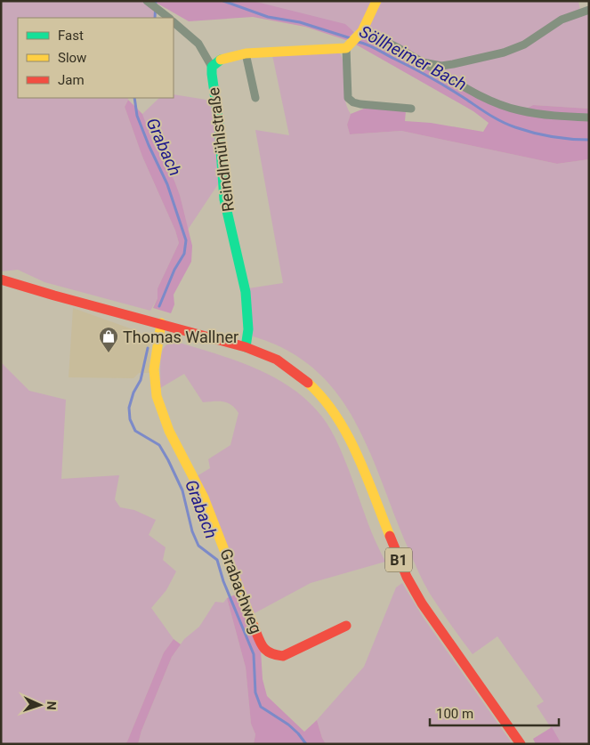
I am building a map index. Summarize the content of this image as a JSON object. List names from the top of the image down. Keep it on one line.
{"streets":{"street":["Reindlmühlstraße","B1","Grabachweg"]},"crossings":[["Reindlmühlstraße","B1"],["B1","Grabachweg"]],"water":["Söllheimer Bach","Grabach"],"places":{"shop":["Thomas Wallner"]},"legend":["Fast","Slow","Jam"],"scale_bar":"100 m","north":"right"}
